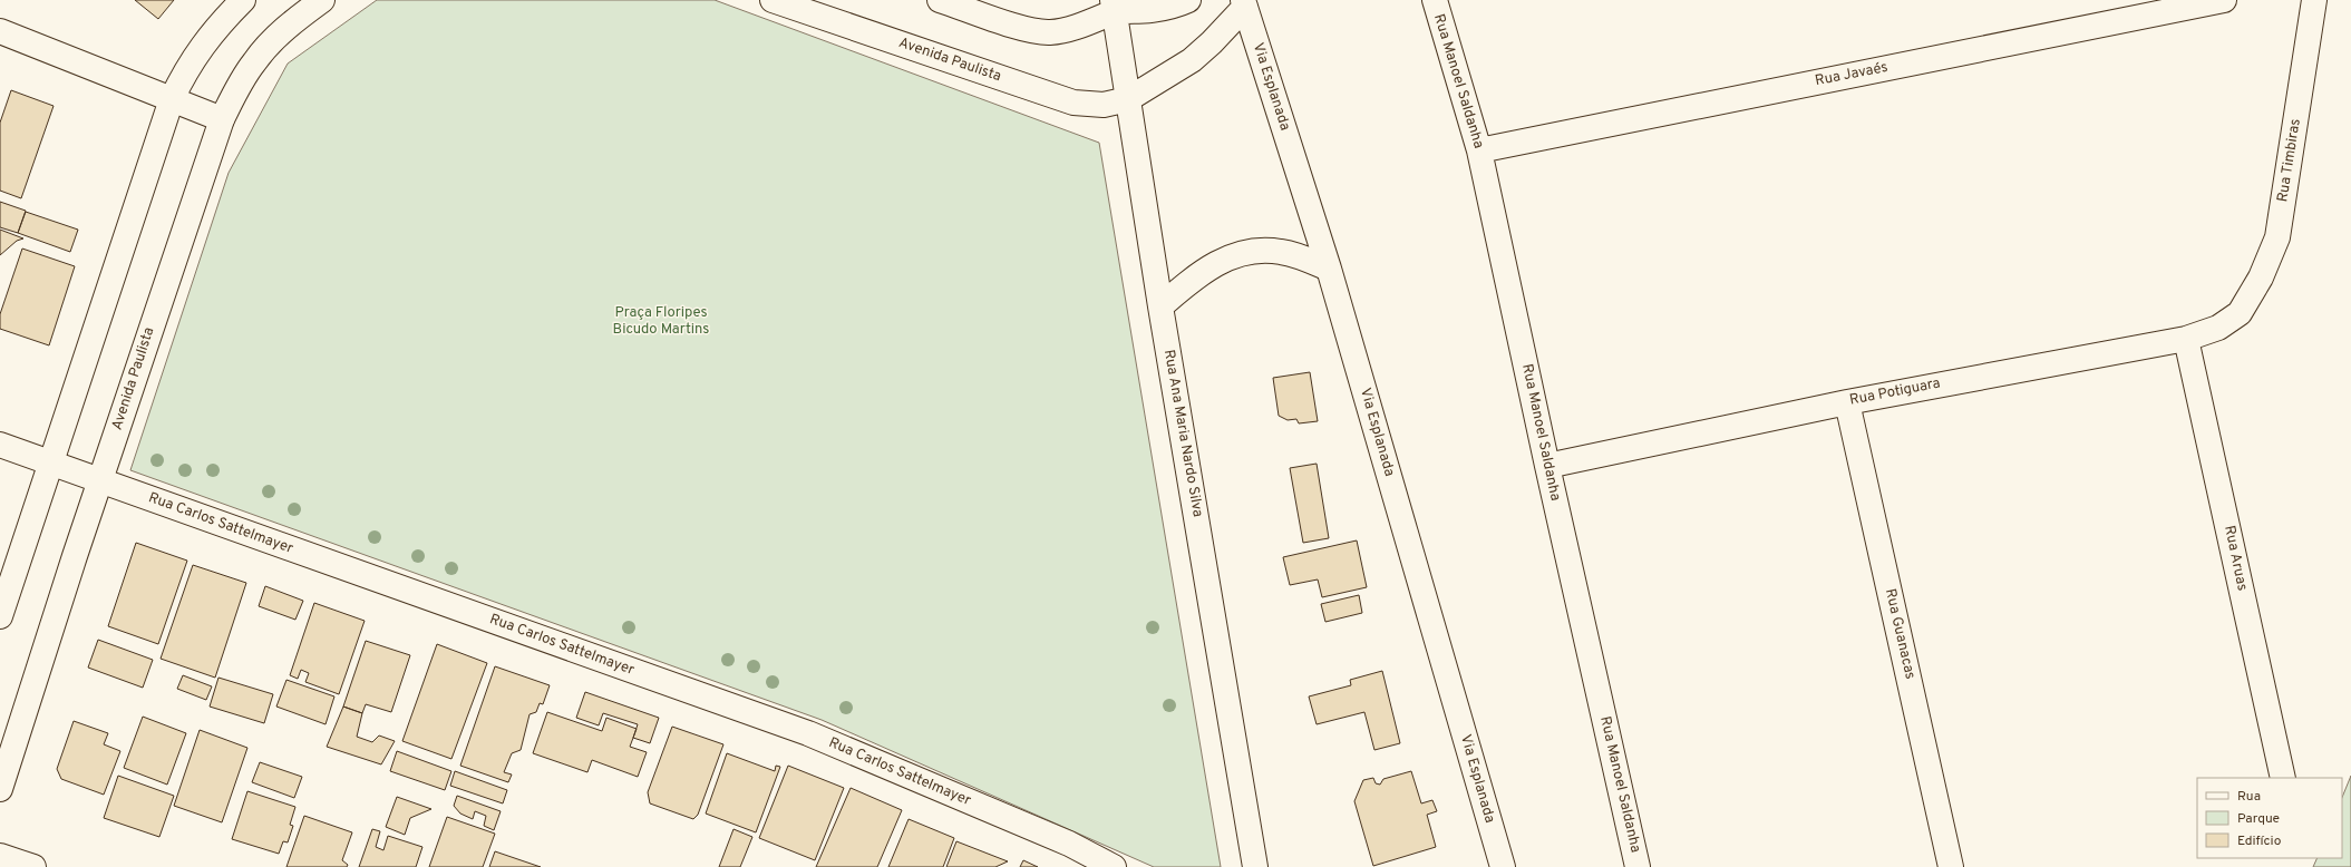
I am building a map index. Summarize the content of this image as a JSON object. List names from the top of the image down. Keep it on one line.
{"streets":{"street":["Avenida Paulista","Rua Javaés","Rua Manoel Saldanha","Via Esplanada","Rua Timbiras","Rua Potiguara","Rua Ana Maria Nardo Silva","Rua Carlos Sattelmayer","Rua Aruas","Rua Guanacas"]},"crossings":[["Avenida Paulista","Rua Ana Maria Nardo Silva"],["Avenida Paulista","Rua Carlos Sattelmayer"],["Rua Javaés","Rua Manoel Saldanha"],["Rua Manoel Saldanha","Rua Potiguara"],["Rua Timbiras","Rua Potiguara"],["Rua Potiguara","Rua Aruas"],["Rua Potiguara","Rua Guanacas"]],"parks":["Praça Floripes Bicudo Martins"],"legend":["Rua","Parque","Edifício"]}
